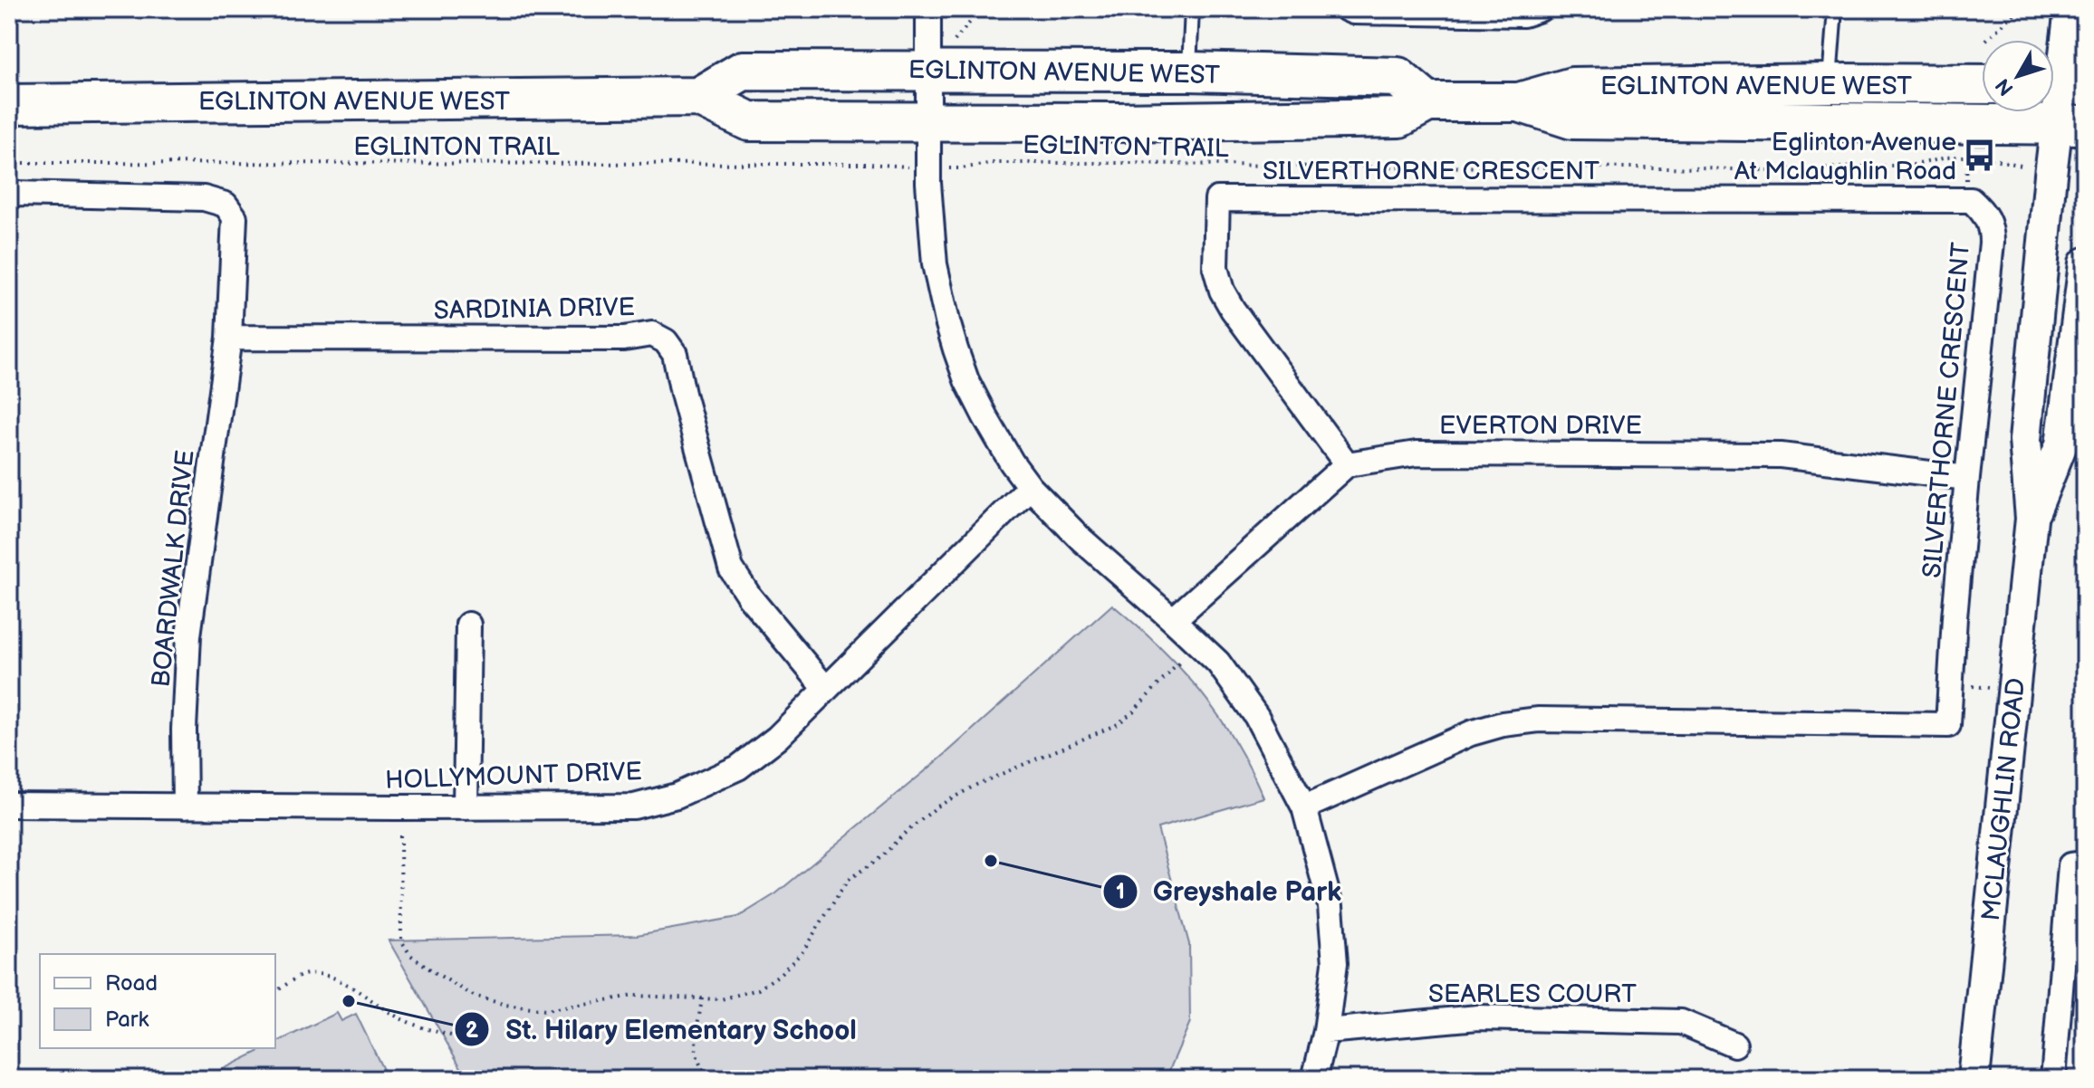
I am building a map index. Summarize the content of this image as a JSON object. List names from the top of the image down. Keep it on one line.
{"streets":{"main road":["EGLINTON AVENUE WEST"],"street":["SILVERTHORNE CRESCENT","SARDINIA DRIVE","EVERTON DRIVE","BOARDWALK DRIVE","HOLLYMOUNT DRIVE","MCLAUGHLIN ROAD","SEARLES COURT"],"path":["EGLINTON TRAIL"]},"crossings":[["EGLINTON AVENUE WEST","MCLAUGHLIN ROAD"],["SILVERTHORNE CRESCENT","EVERTON DRIVE"],["SARDINIA DRIVE","BOARDWALK DRIVE"],["SARDINIA DRIVE","HOLLYMOUNT DRIVE"],["BOARDWALK DRIVE","HOLLYMOUNT DRIVE"]],"places":{"bus stop":["Eglinton Avenue At Mclaughlin Road"],"other":["Greyshale Park","St. Hilary Elementary School"]},"legend":["Road","Park"],"north":"bottom left"}
